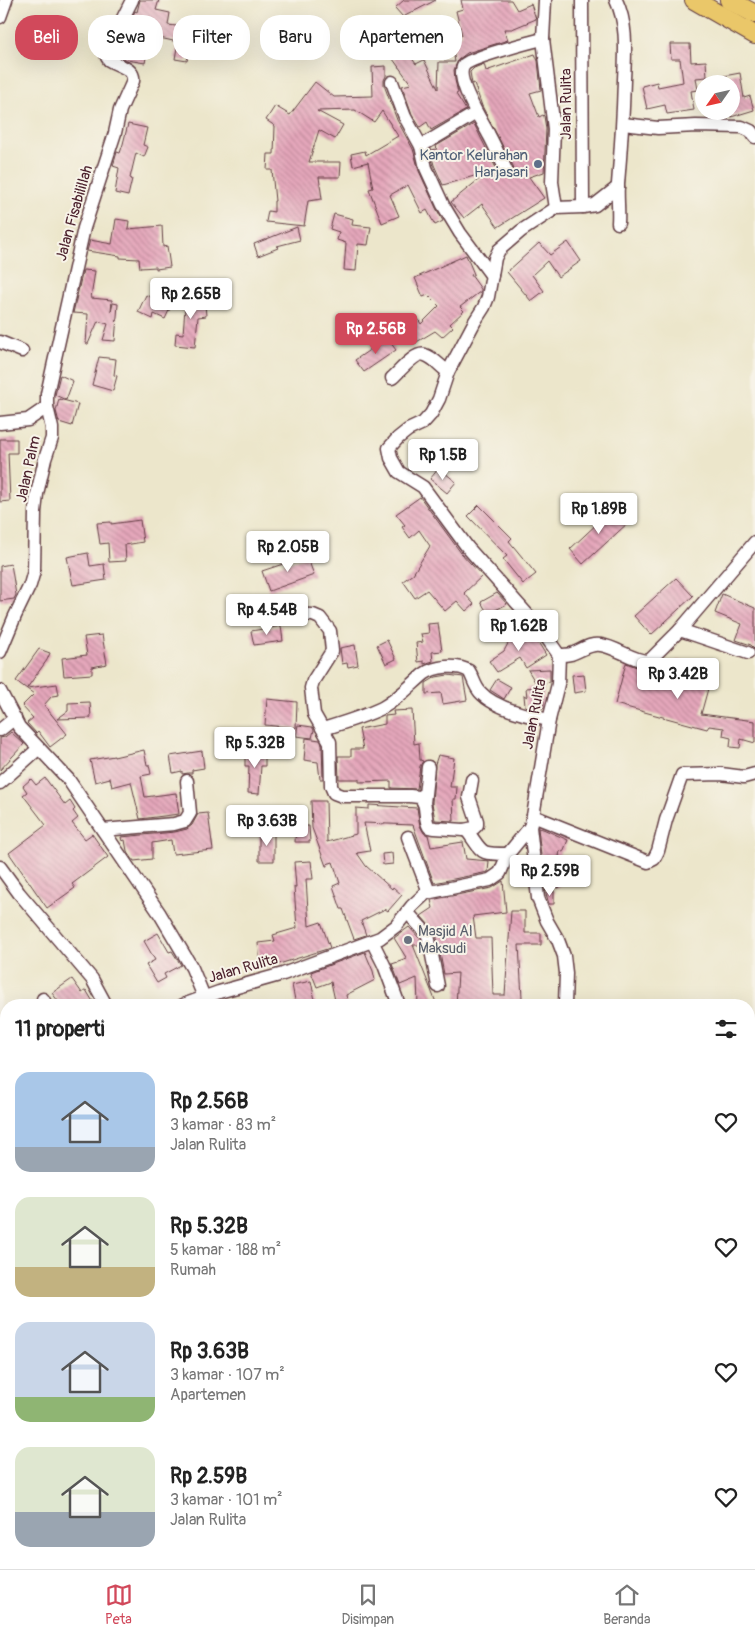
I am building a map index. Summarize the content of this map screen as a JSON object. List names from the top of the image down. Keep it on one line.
{"streets":{"street":["Jalan Rulita","Jalan Fisabilillah","Jalan Palm"]},"crossings":[["Jalan Fisabilillah","Jalan Palm"]],"places":["Kantor Kelurahan Harjasari","Masjid Al Maksudi"],"north":"bottom left","page":{"chip":["Beli","Sewa","Filter","Baru","Apartemen"],"price":["Rp 2.65B","Rp 2.56B","Rp 1.5B","Rp 1.89B","Rp 2.05B","Rp 4.54B","Rp 1.62B","Rp 3.42B","Rp 5.32B","Rp 3.63B","Rp 2.59B"],"heading":"11 properti","list":[{"name":"Rp 2.56B","note":"3 kamar · 83 m² · Jalan Rulita"},{"name":"Rp 5.32B","note":"5 kamar · 188 m² · Rumah"},{"name":"Rp 3.63B","note":"3 kamar · 107 m² · Apartemen"},{"name":"Rp 2.59B","note":"3 kamar · 101 m² · Jalan Rulita"}],"tabs":["Peta","Disimpan","Beranda"]}}
